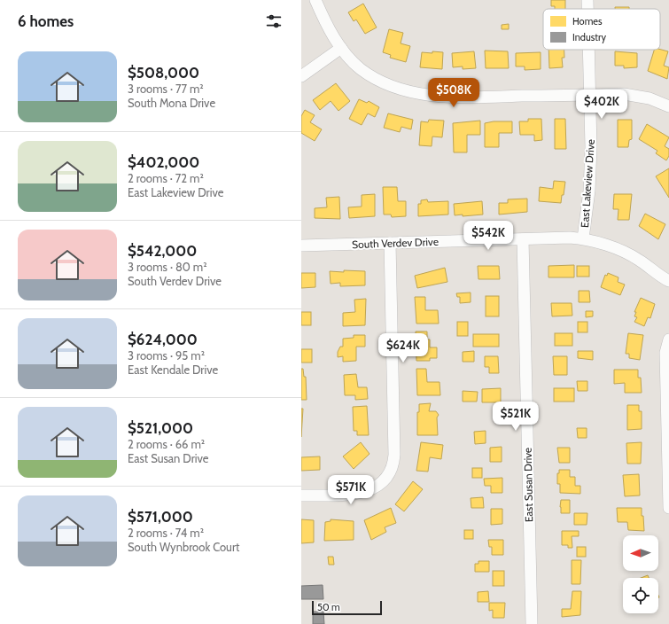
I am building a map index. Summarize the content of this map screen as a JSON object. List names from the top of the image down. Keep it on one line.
{"streets":{"street":["East Lakeview Drive","South Verdev Drive","East Susan Drive"]},"crossings":[["East Lakeview Drive","South Verdev Drive"],["South Verdev Drive","East Susan Drive"]],"legend":["Homes","Industry"],"scale_bar":"50 m","north":"left","page":{"heading":"6 homes","list":[{"name":"$508,000","note":"3 rooms · 77 m² · South Mona Drive"},{"name":"$402,000","note":"2 rooms · 72 m² · East Lakeview Drive"},{"name":"$542,000","note":"3 rooms · 80 m² · South Verdev Drive"},{"name":"$624,000","note":"3 rooms · 95 m² · East Kendale Drive"},{"name":"$521,000","note":"2 rooms · 66 m² · East Susan Drive"},{"name":"$571,000","note":"2 rooms · 74 m² · South Wynbrook Court"}],"price":["$508K","$402K","$542K","$624K","$521K","$571K"],"scale":"50 m"}}
